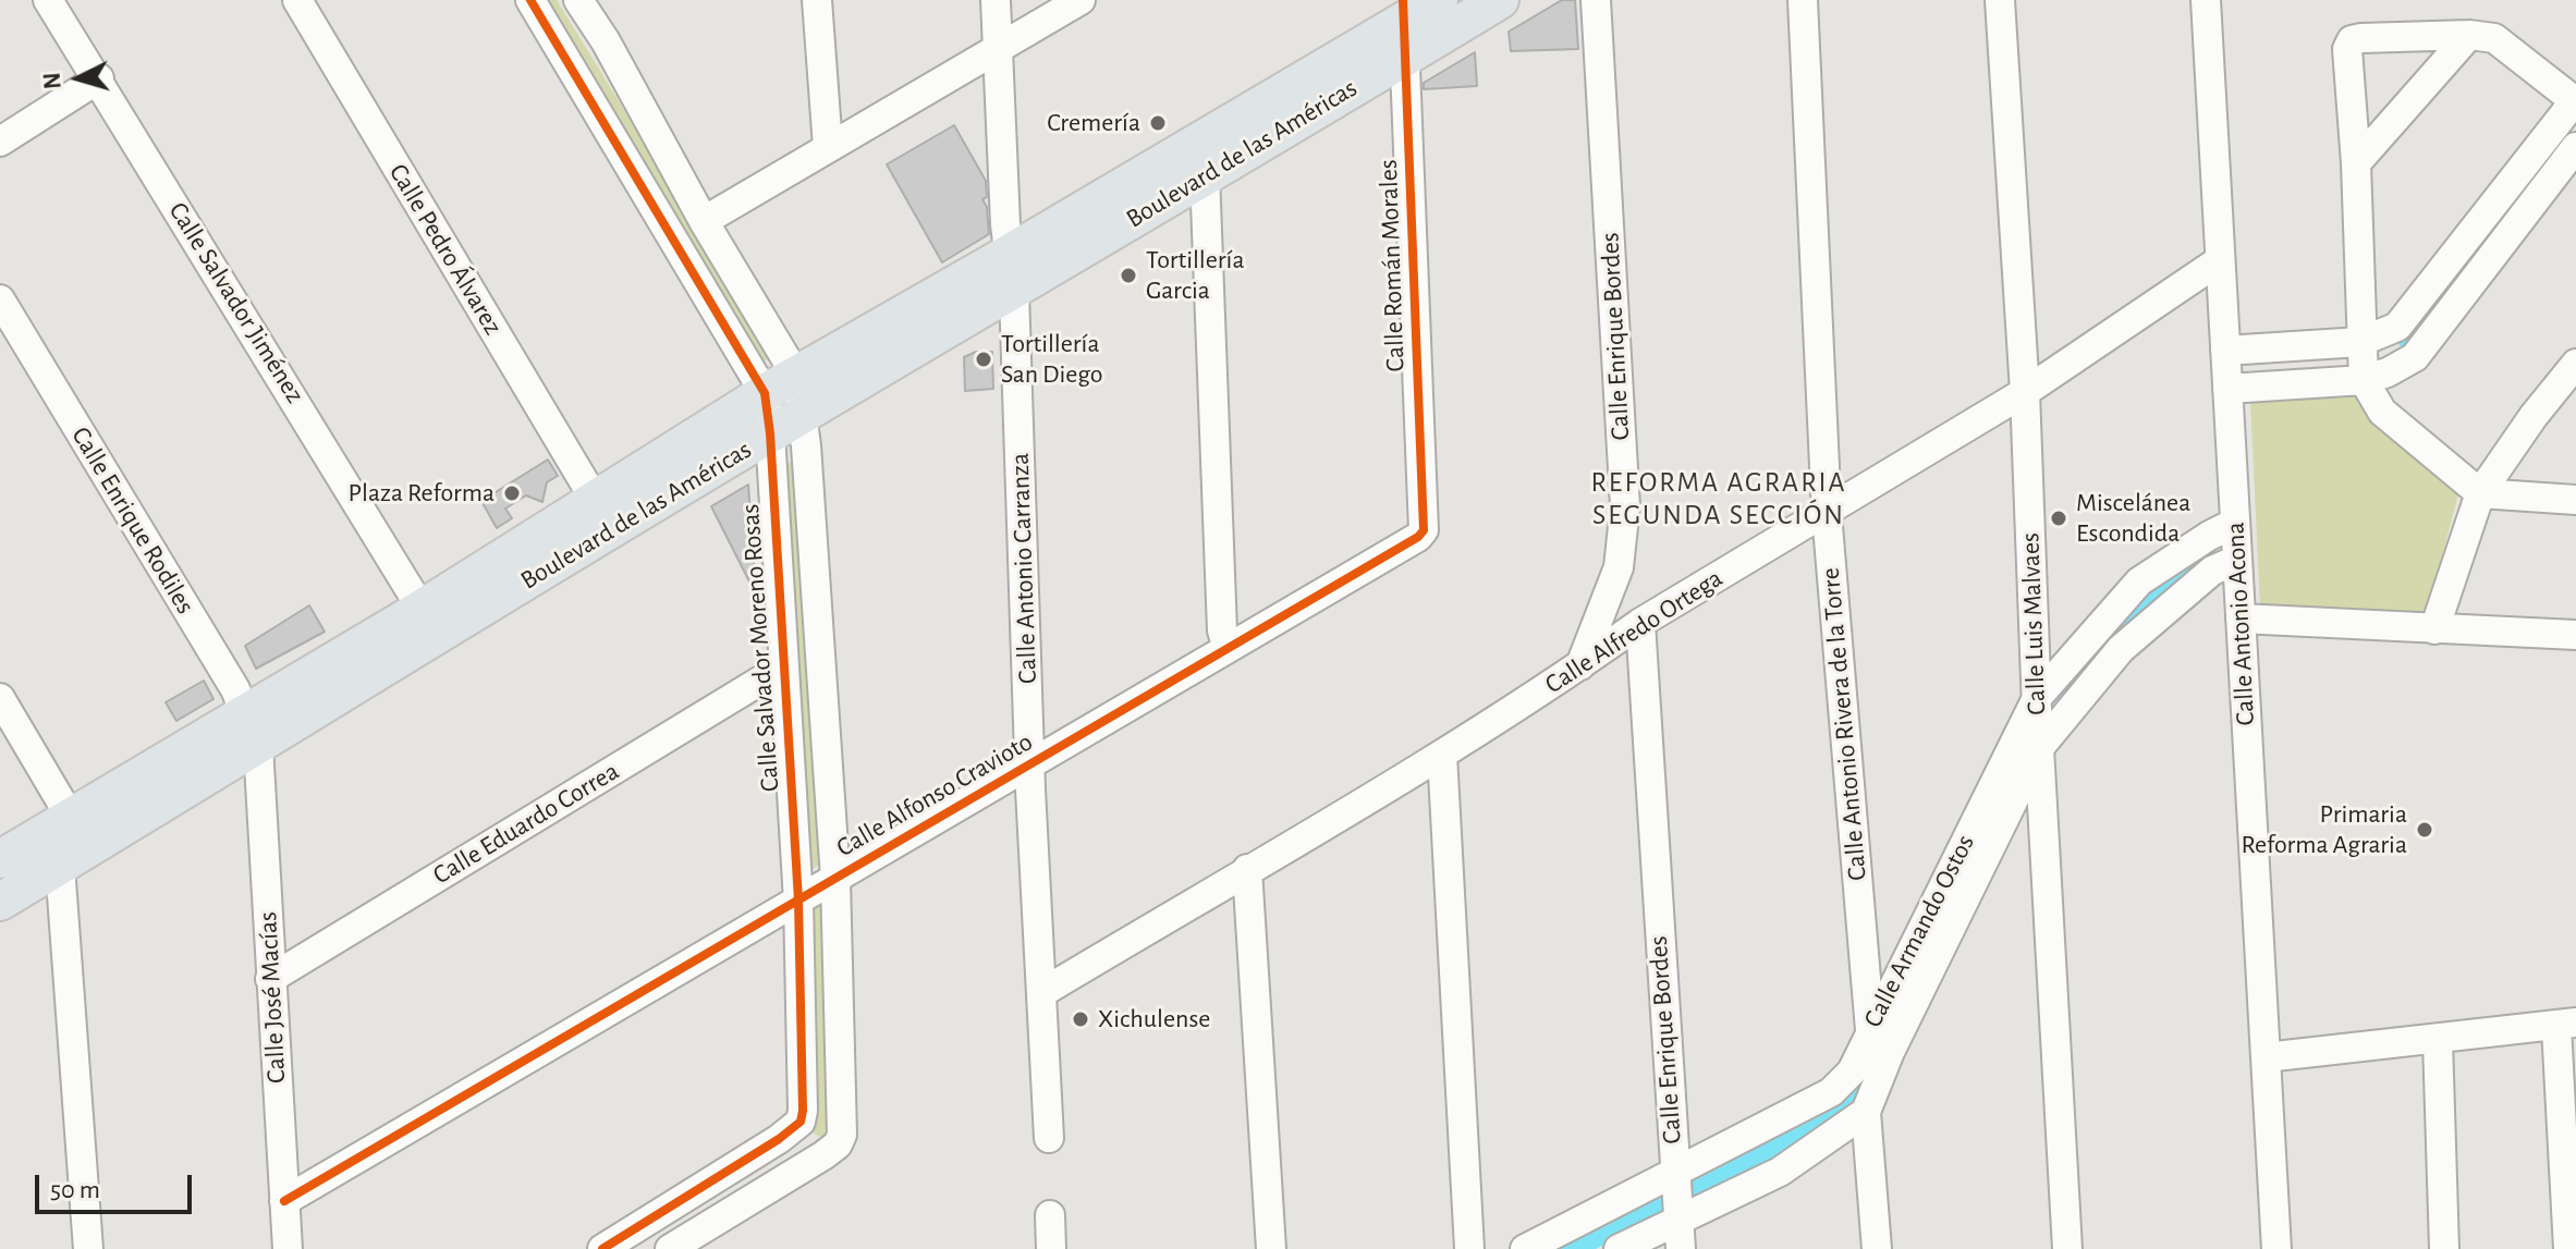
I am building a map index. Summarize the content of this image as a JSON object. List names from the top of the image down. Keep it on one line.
{"streets":{"main road":["Boulevard de las Américas"],"street":["Calle Pedro Álvarez","Calle Román Morales","Calle Salvador Jiménez","Calle Enrique Bordes","Calle Enrique Rodiles","Calle Antonio Carranza","Calle Luis Malvaes","Calle Antonio Acona","Calle Alfredo Ortega","Calle Salvador Moreno Rosas","Calle Antonio Rivera de la Torre","Calle Alfonso Cravioto","Calle Eduardo Correa","Calle Armando Ostos","Calle José Macías"]},"crossings":[["Boulevard de las Américas","Calle Pedro Álvarez"],["Boulevard de las Américas","Calle Román Morales"],["Boulevard de las Américas","Calle Salvador Jiménez"],["Boulevard de las Américas","Calle Enrique Rodiles"],["Boulevard de las Américas","Calle Antonio Carranza"],["Boulevard de las Américas","Calle Salvador Moreno Rosas"],["Boulevard de las Américas","Calle José Macías"],["Calle Román Morales","Calle Alfonso Cravioto"],["Calle Enrique Bordes","Calle Alfredo Ortega"],["Calle Enrique Bordes","Calle Armando Ostos"],["Calle Enrique Rodiles","Calle José Macías"],["Calle Antonio Carranza","Calle Alfredo Ortega"],["Calle Antonio Carranza","Calle Alfonso Cravioto"],["Calle Luis Malvaes","Calle Alfredo Ortega"],["Calle Luis Malvaes","Calle Armando Ostos"],["Calle Antonio Acona","Calle Alfredo Ortega"],["Calle Antonio Acona","Calle Armando Ostos"],["Calle Alfredo Ortega","Calle Antonio Rivera de la Torre"],["Calle Salvador Moreno Rosas","Calle Alfonso Cravioto"],["Calle Salvador Moreno Rosas","Calle Eduardo Correa"],["Calle Antonio Rivera de la Torre","Calle Armando Ostos"],["Calle Alfonso Cravioto","Calle José Macías"],["Calle Eduardo Correa","Calle José Macías"]],"districts":["REFORMA AGRARIA SEGUNDA SECCIÓN"],"places":["Cremería","Tortillería Garcia","Tortillería San Diego","Plaza Reforma","Miscelánea Escondida","Primaria Reforma Agraria","Xichulense"],"scale_bar":"50 m","north":"left"}
